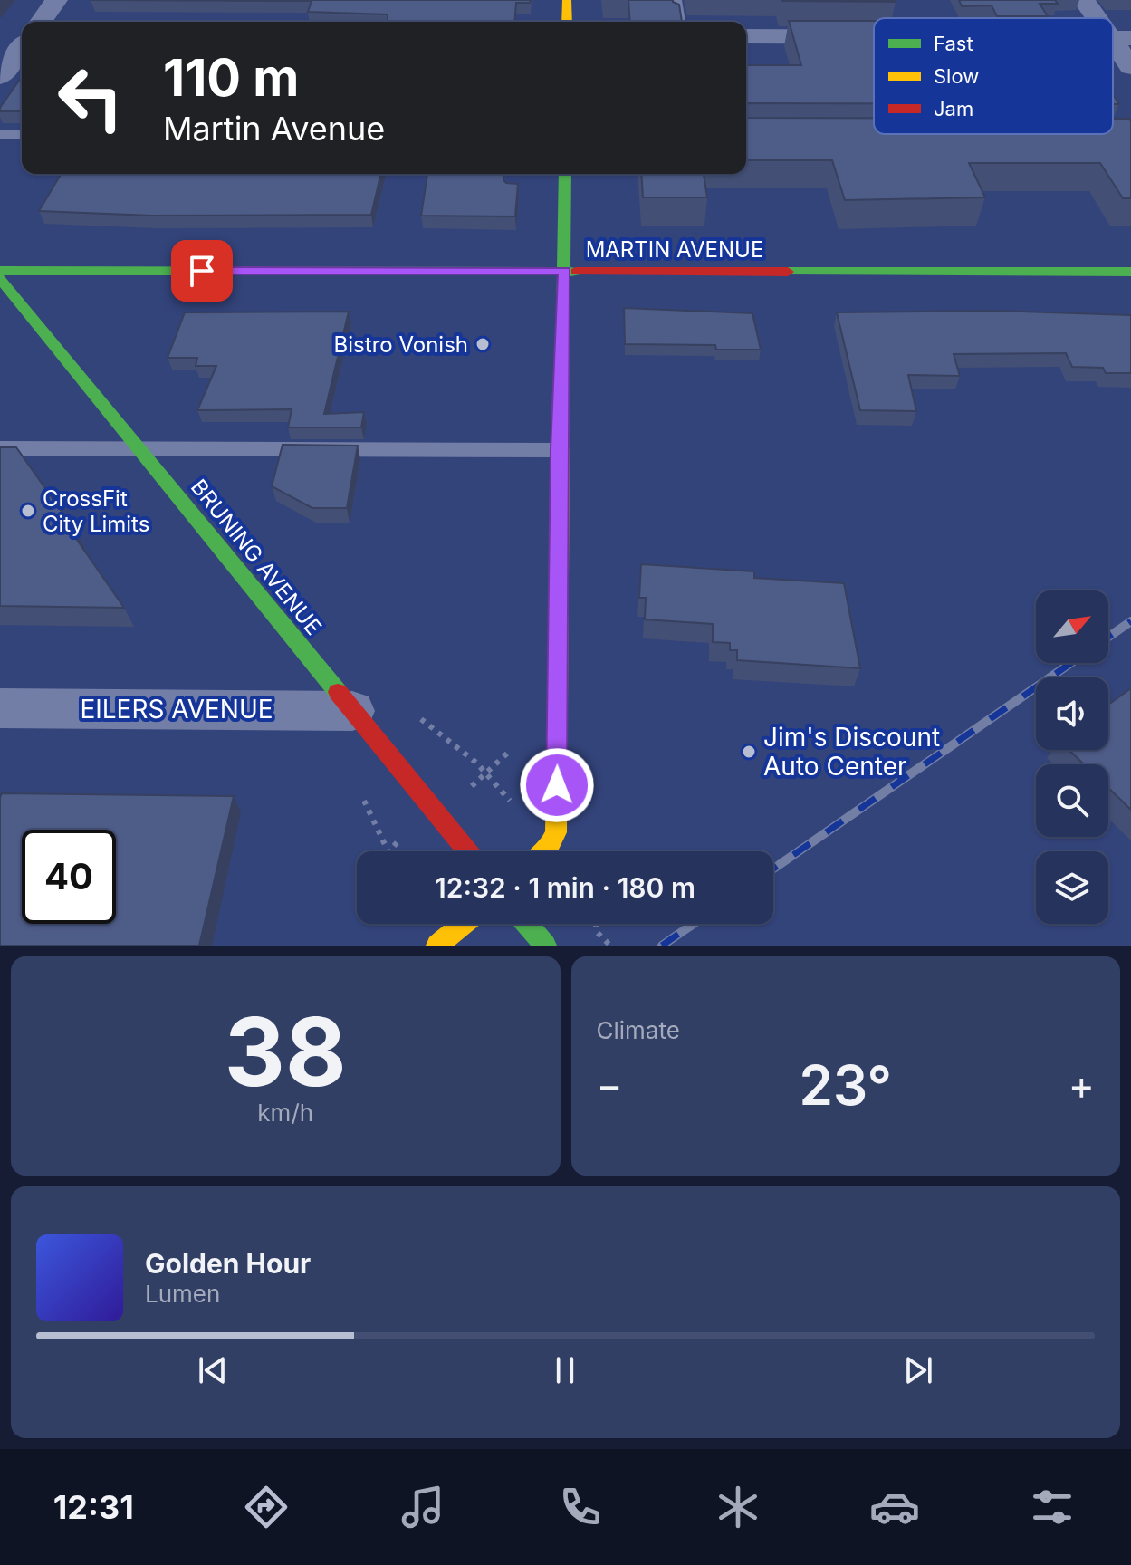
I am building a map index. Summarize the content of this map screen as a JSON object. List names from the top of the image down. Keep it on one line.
{"streets":{"street":["MARTIN AVENUE","BRUNING AVENUE","EILERS AVENUE"]},"crossings":[["BRUNING AVENUE","EILERS AVENUE"]],"places":["Bistro Vonish","CrossFit City Limits","Jim's Discount Auto Center"],"legend":["Fast","Slow","Jam"],"north":"top right","page":{"turn":["110 m","Martin Avenue"],"limit":"40","trip":"12:32 · 1 min · 180 m","tile":[["38","km/h"],"Climate"],"heat":["−","23°","+"],"song":["Golden Hour","Lumen"],"tabs":"12:31"}}
